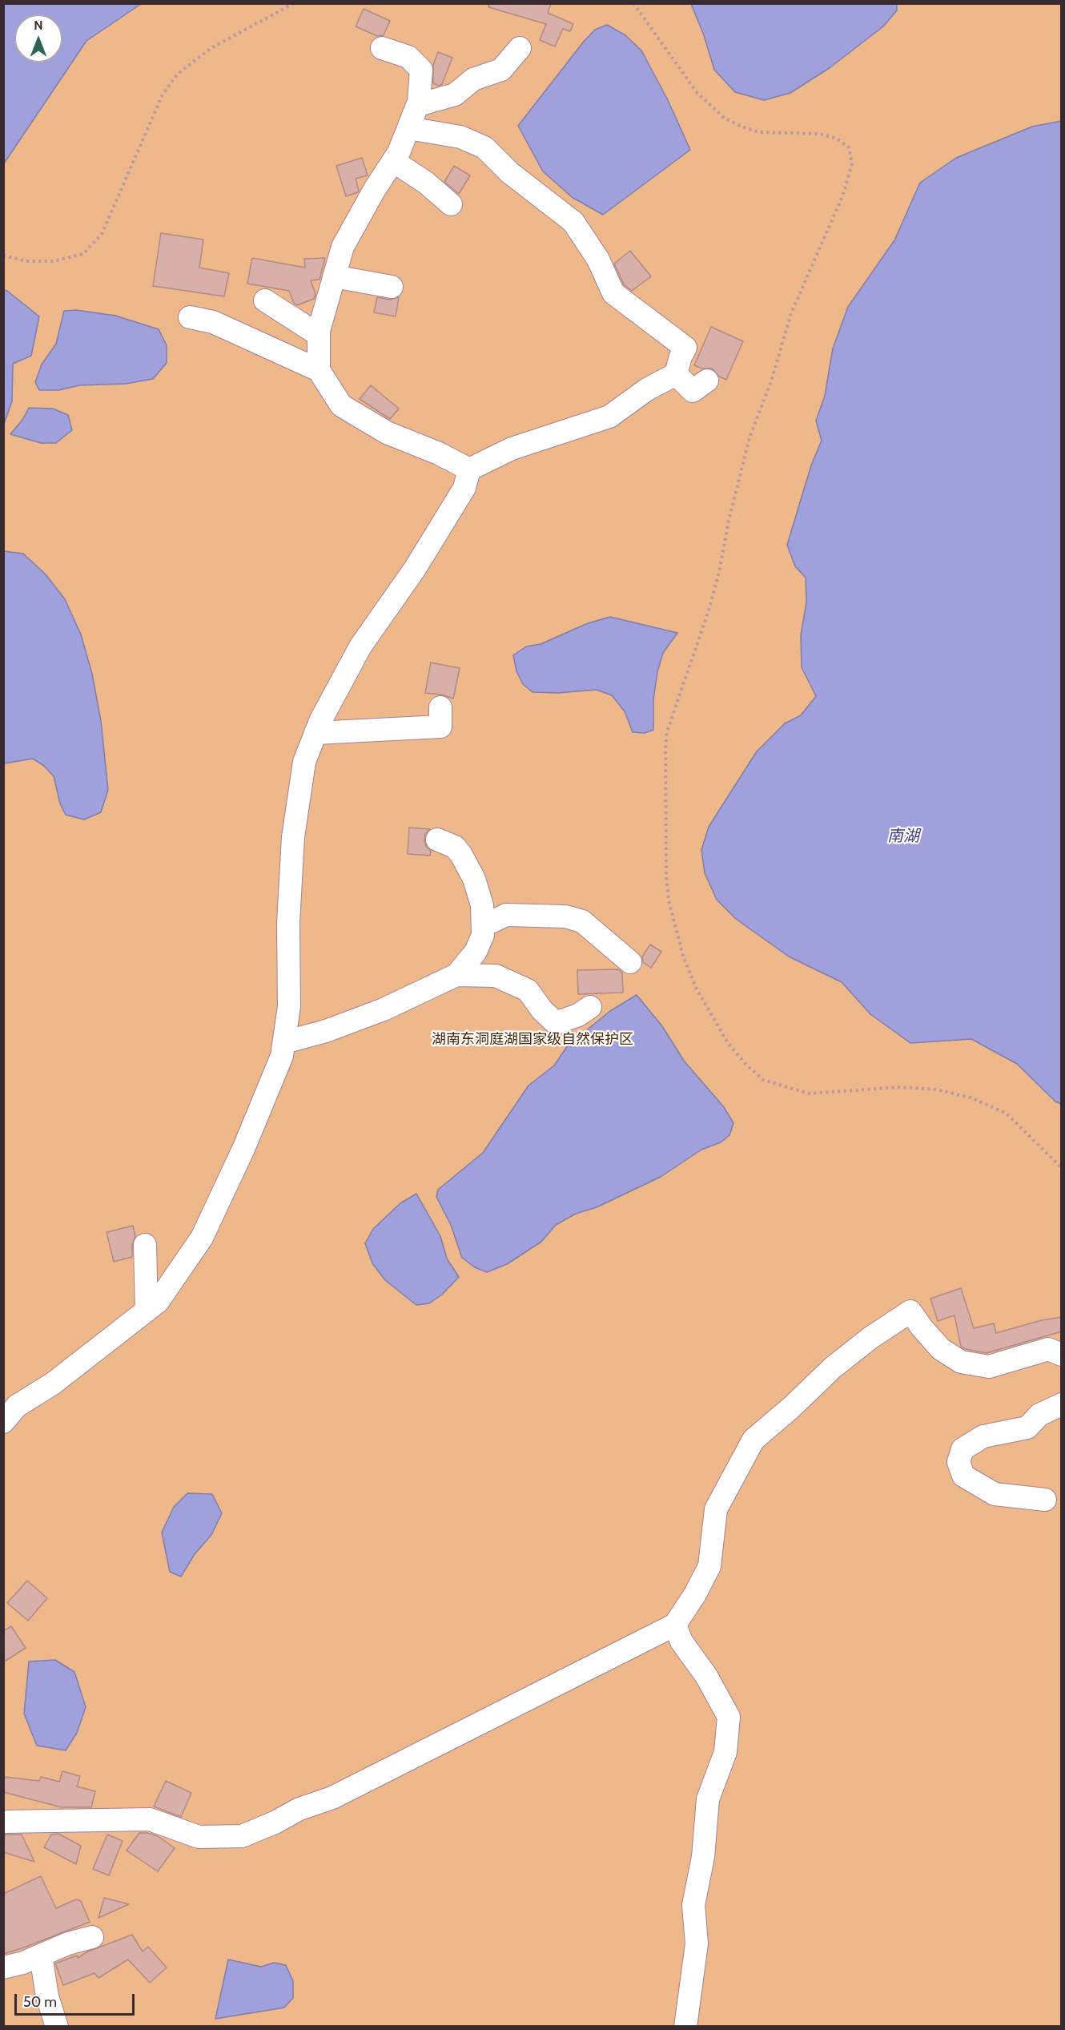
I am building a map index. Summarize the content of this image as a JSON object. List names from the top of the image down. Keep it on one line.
{"water":["南湖"],"parks":["湖南东洞庭湖国家级自然保护区"],"scale_bar":"50 m","north":"top"}
